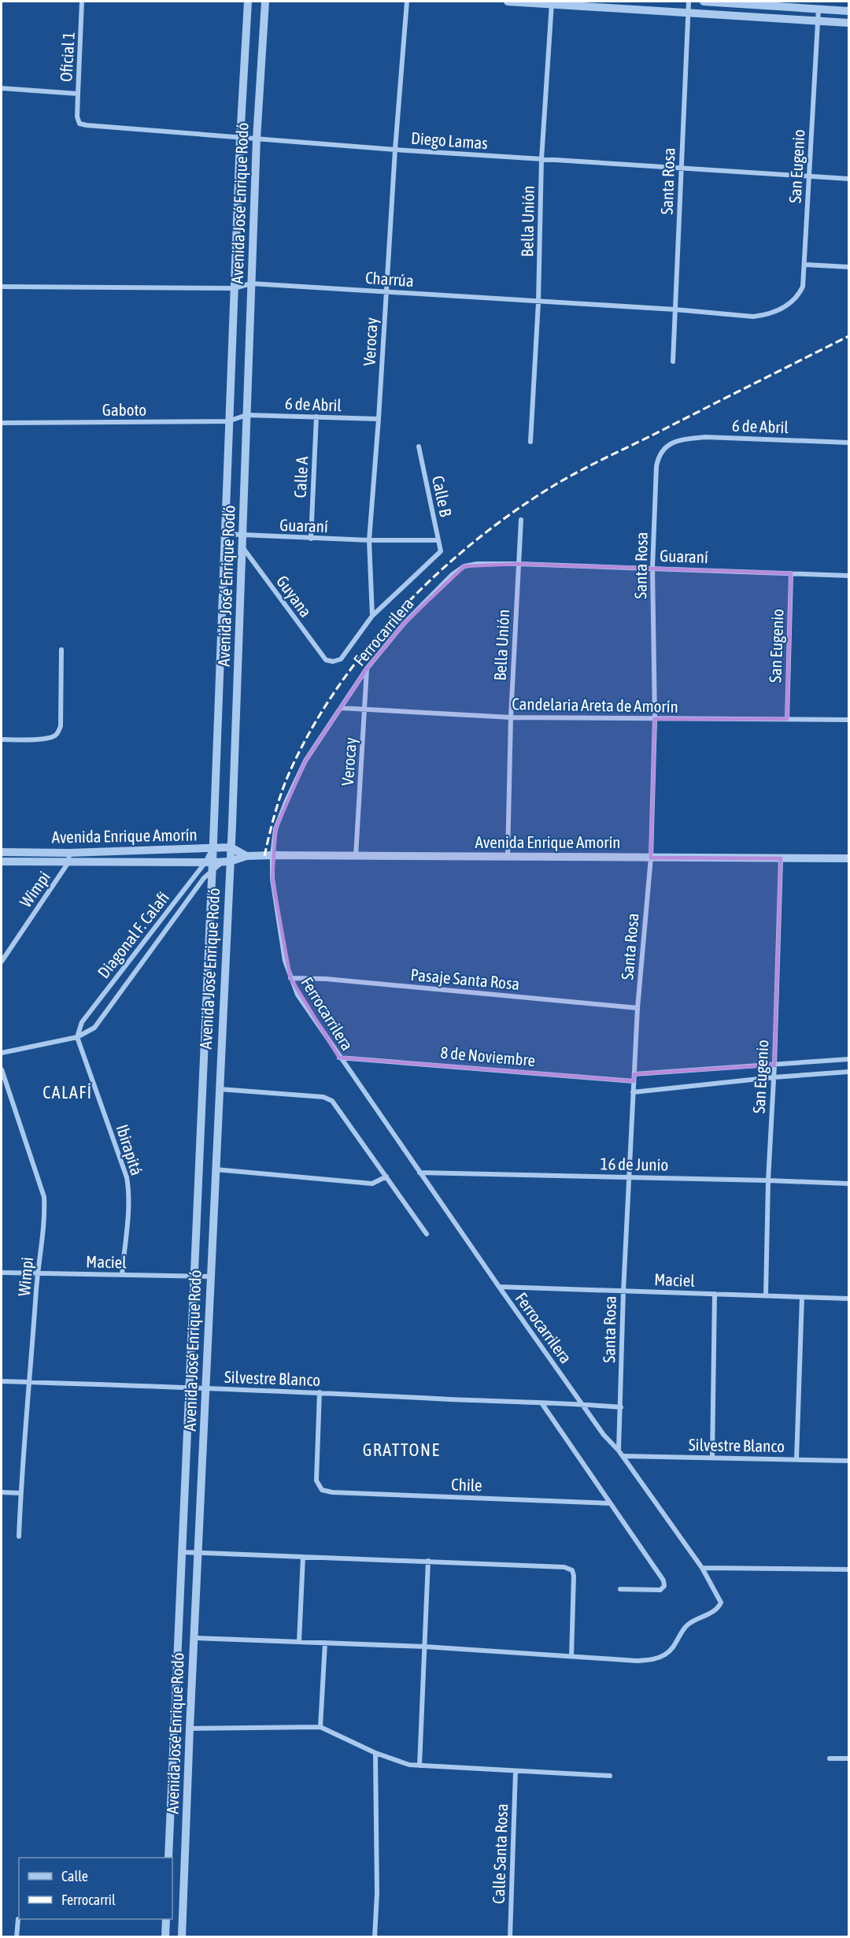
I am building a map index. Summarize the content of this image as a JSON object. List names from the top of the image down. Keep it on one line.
{"streets":{"street":["Oficial 1","Diego Lamas","San Eugenio","Santa Rosa","Avenida José Enrique Rodó","Bella Unión","Charrúa","Verocay","6 de Abril","Gaboto","Calle A","Calle B","Guaraní","Guyana","Ferrocarrilera","Candelaria Areta de Amorín","Avenida Enrique Amorín","Wimpi","Diagonal F. Calafi","Pasaje Santa Rosa","8 de Noviembre","Ibirapitá","16 de Junio","Maciel","Silvestre Blanco","Chile","Calle Santa Rosa"]},"crossings":[["Oficial 1","Diego Lamas"],["Diego Lamas","San Eugenio"],["Diego Lamas","Santa Rosa"],["Diego Lamas","Avenida José Enrique Rodó"],["Diego Lamas","Bella Unión"],["Diego Lamas","Verocay"],["San Eugenio","Charrúa"],["San Eugenio","Guaraní"],["San Eugenio","Candelaria Areta de Amorín"],["San Eugenio","Avenida Enrique Amorín"],["San Eugenio","16 de Junio"],["San Eugenio","Maciel"],["Santa Rosa","Charrúa"],["Santa Rosa","6 de Abril"],["Santa Rosa","Guaraní"],["Santa Rosa","Ferrocarrilera"],["Santa Rosa","Candelaria Areta de Amorín"],["Santa Rosa","Avenida Enrique Amorín"],["Santa Rosa","Pasaje Santa Rosa"],["Santa Rosa","8 de Noviembre"],["Santa Rosa","16 de Junio"],["Santa Rosa","Maciel"],["Santa Rosa","Silvestre Blanco"],["Avenida José Enrique Rodó","Charrúa"],["Avenida José Enrique Rodó","6 de Abril"],["Avenida José Enrique Rodó","Gaboto"],["Avenida José Enrique Rodó","Guaraní"],["Avenida José Enrique Rodó","Guyana"],["Avenida José Enrique Rodó","Avenida Enrique Amorín"],["Avenida José Enrique Rodó","Diagonal F. Calafi"],["Avenida José Enrique Rodó","Maciel"],["Avenida José Enrique Rodó","Silvestre Blanco"],["Bella Unión","Charrúa"],["Bella Unión","Guaraní"],["Bella Unión","Ferrocarrilera"],["Bella Unión","Candelaria Areta de Amorín"],["Bella Unión","Avenida Enrique Amorín"],["Charrúa","Verocay"],["Verocay","6 de Abril"],["Verocay","Calle B"],["Verocay","Guaraní"],["Verocay","Guyana"],["Verocay","Ferrocarrilera"],["Verocay","Candelaria Areta de Amorín"],["Verocay","Avenida Enrique Amorín"],["6 de Abril","Gaboto"],["6 de Abril","Calle A"],["Calle A","Guaraní"],["Calle B","Guaraní"],["Calle B","Guyana"],["Guaraní","Ferrocarrilera"],["Ferrocarrilera","Candelaria Areta de Amorín"],["Ferrocarrilera","Avenida Enrique Amorín"],["Ferrocarrilera","Pasaje Santa Rosa"],["Ferrocarrilera","8 de Noviembre"],["Ferrocarrilera","16 de Junio"],["Ferrocarrilera","Maciel"],["Ferrocarrilera","Silvestre Blanco"],["Avenida Enrique Amorín","Wimpi"],["Avenida Enrique Amorín","Diagonal F. Calafi"],["Wimpi","Maciel"],["Wimpi","Silvestre Blanco"],["Diagonal F. Calafi","Ibirapitá"],["Ibirapitá","Maciel"],["Silvestre Blanco","Chile"]],"districts":["CALAFÍ","GRATTONE"],"legend":["Calle","Ferrocarril"]}
